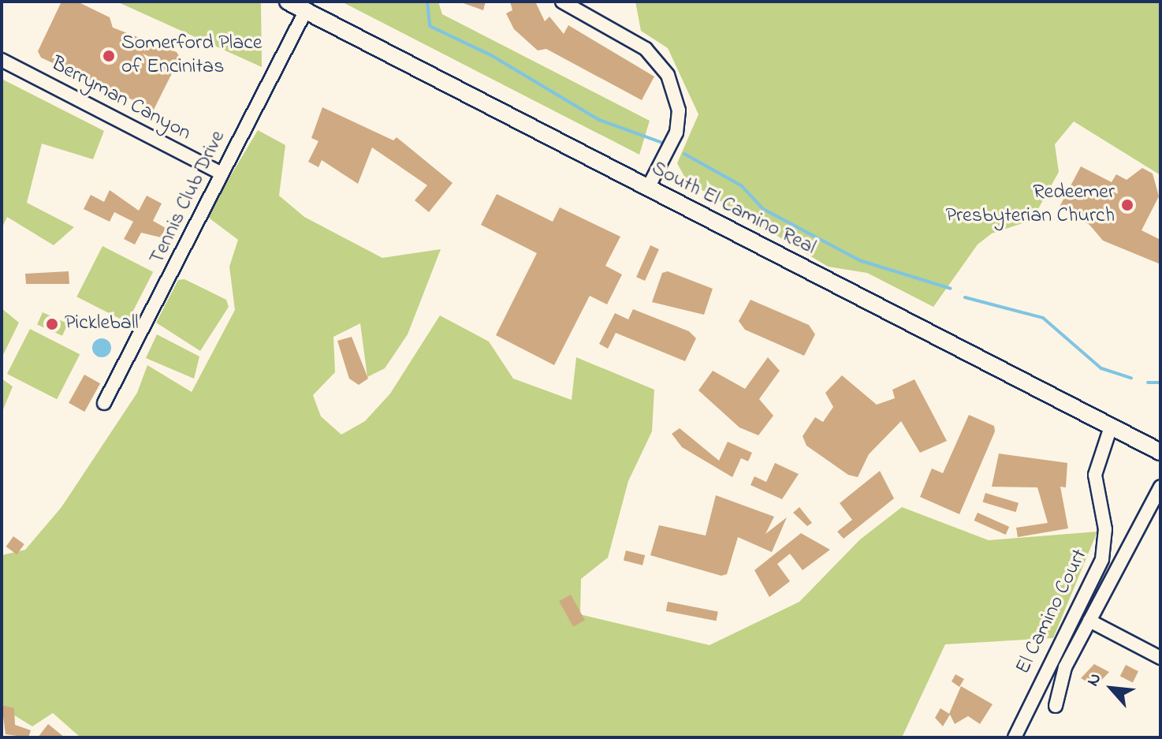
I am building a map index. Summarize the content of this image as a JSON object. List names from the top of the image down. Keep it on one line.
{"streets":{"main road":["South El Camino Real"],"street":["Berryman Canyon","Tennis Club Drive","El Camino Court"]},"crossings":[["Berryman Canyon","Tennis Club Drive"],["Tennis Club Drive","South El Camino Real"],["South El Camino Real","El Camino Court"]],"places":["Somerford Place of Encinitas","Redeemer Presbyterian Church","Pickleball"],"north":"top left"}
